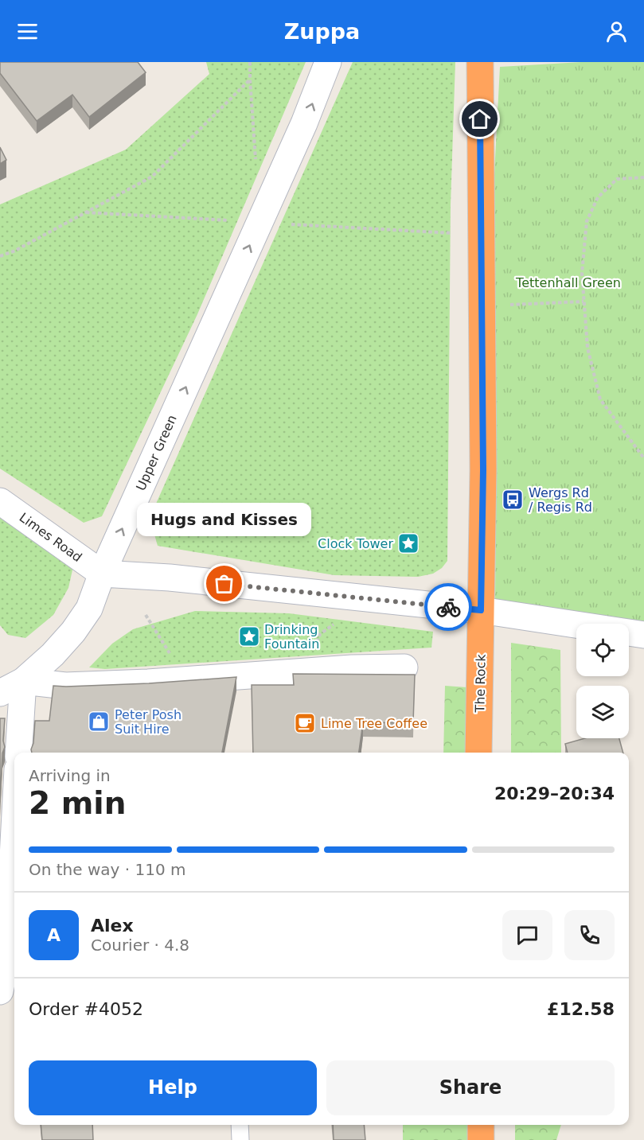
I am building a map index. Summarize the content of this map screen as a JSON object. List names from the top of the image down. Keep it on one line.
{"streets":{"highway":["The Rock"],"street":["Upper Green","Limes Road"]},"crossings":[["Upper Green","Limes Road"]],"one_way":["Upper Green"],"parks":["Tettenhall Green"],"places":{"bus stop":["Wergs Rd / Regis Rd"],"place":["Clock Tower","Drinking Fountain"],"other":["Hugs and Kisses"],"shop":["Peter Posh Suit Hire"],"cafe":["Lime Tree Coffee"]},"page":{"header":"Zuppa","bubble":"Hugs and Kisses","heading":["2 min","Arriving in","20:29–20:34"],"panel":["Alex","Courier · 4.8","Order #4052","£12.58"],"bar":"On the way · 110 m","round":"A","buttons":["Help","Share"]}}
